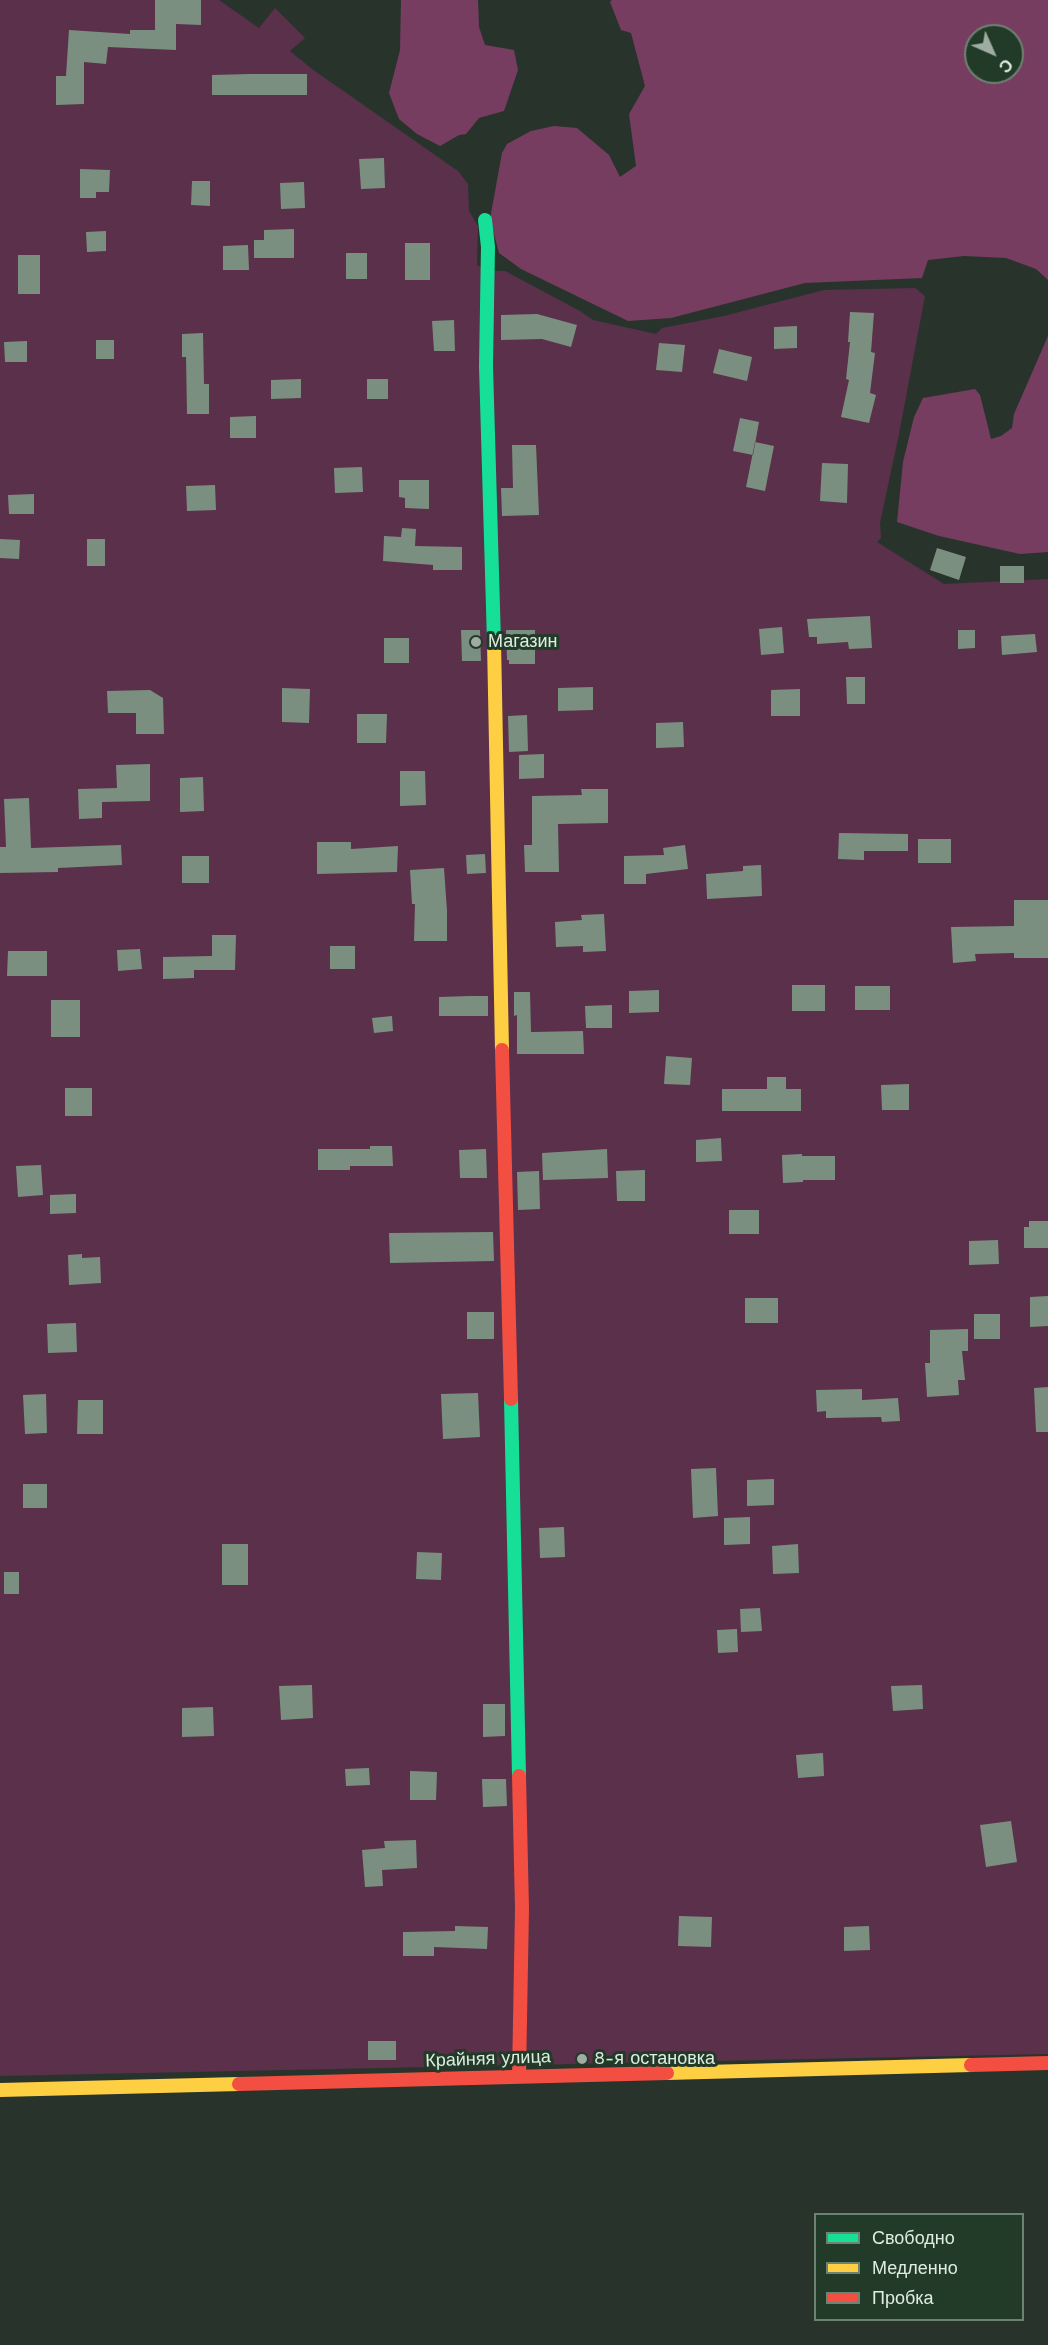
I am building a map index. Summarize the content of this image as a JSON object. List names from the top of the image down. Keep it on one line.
{"streets":{"street":["Крайняя улица"]},"places":["Магазин","8-я остановка"],"legend":["Свободно","Медленно","Пробка"],"north":"bottom right"}
